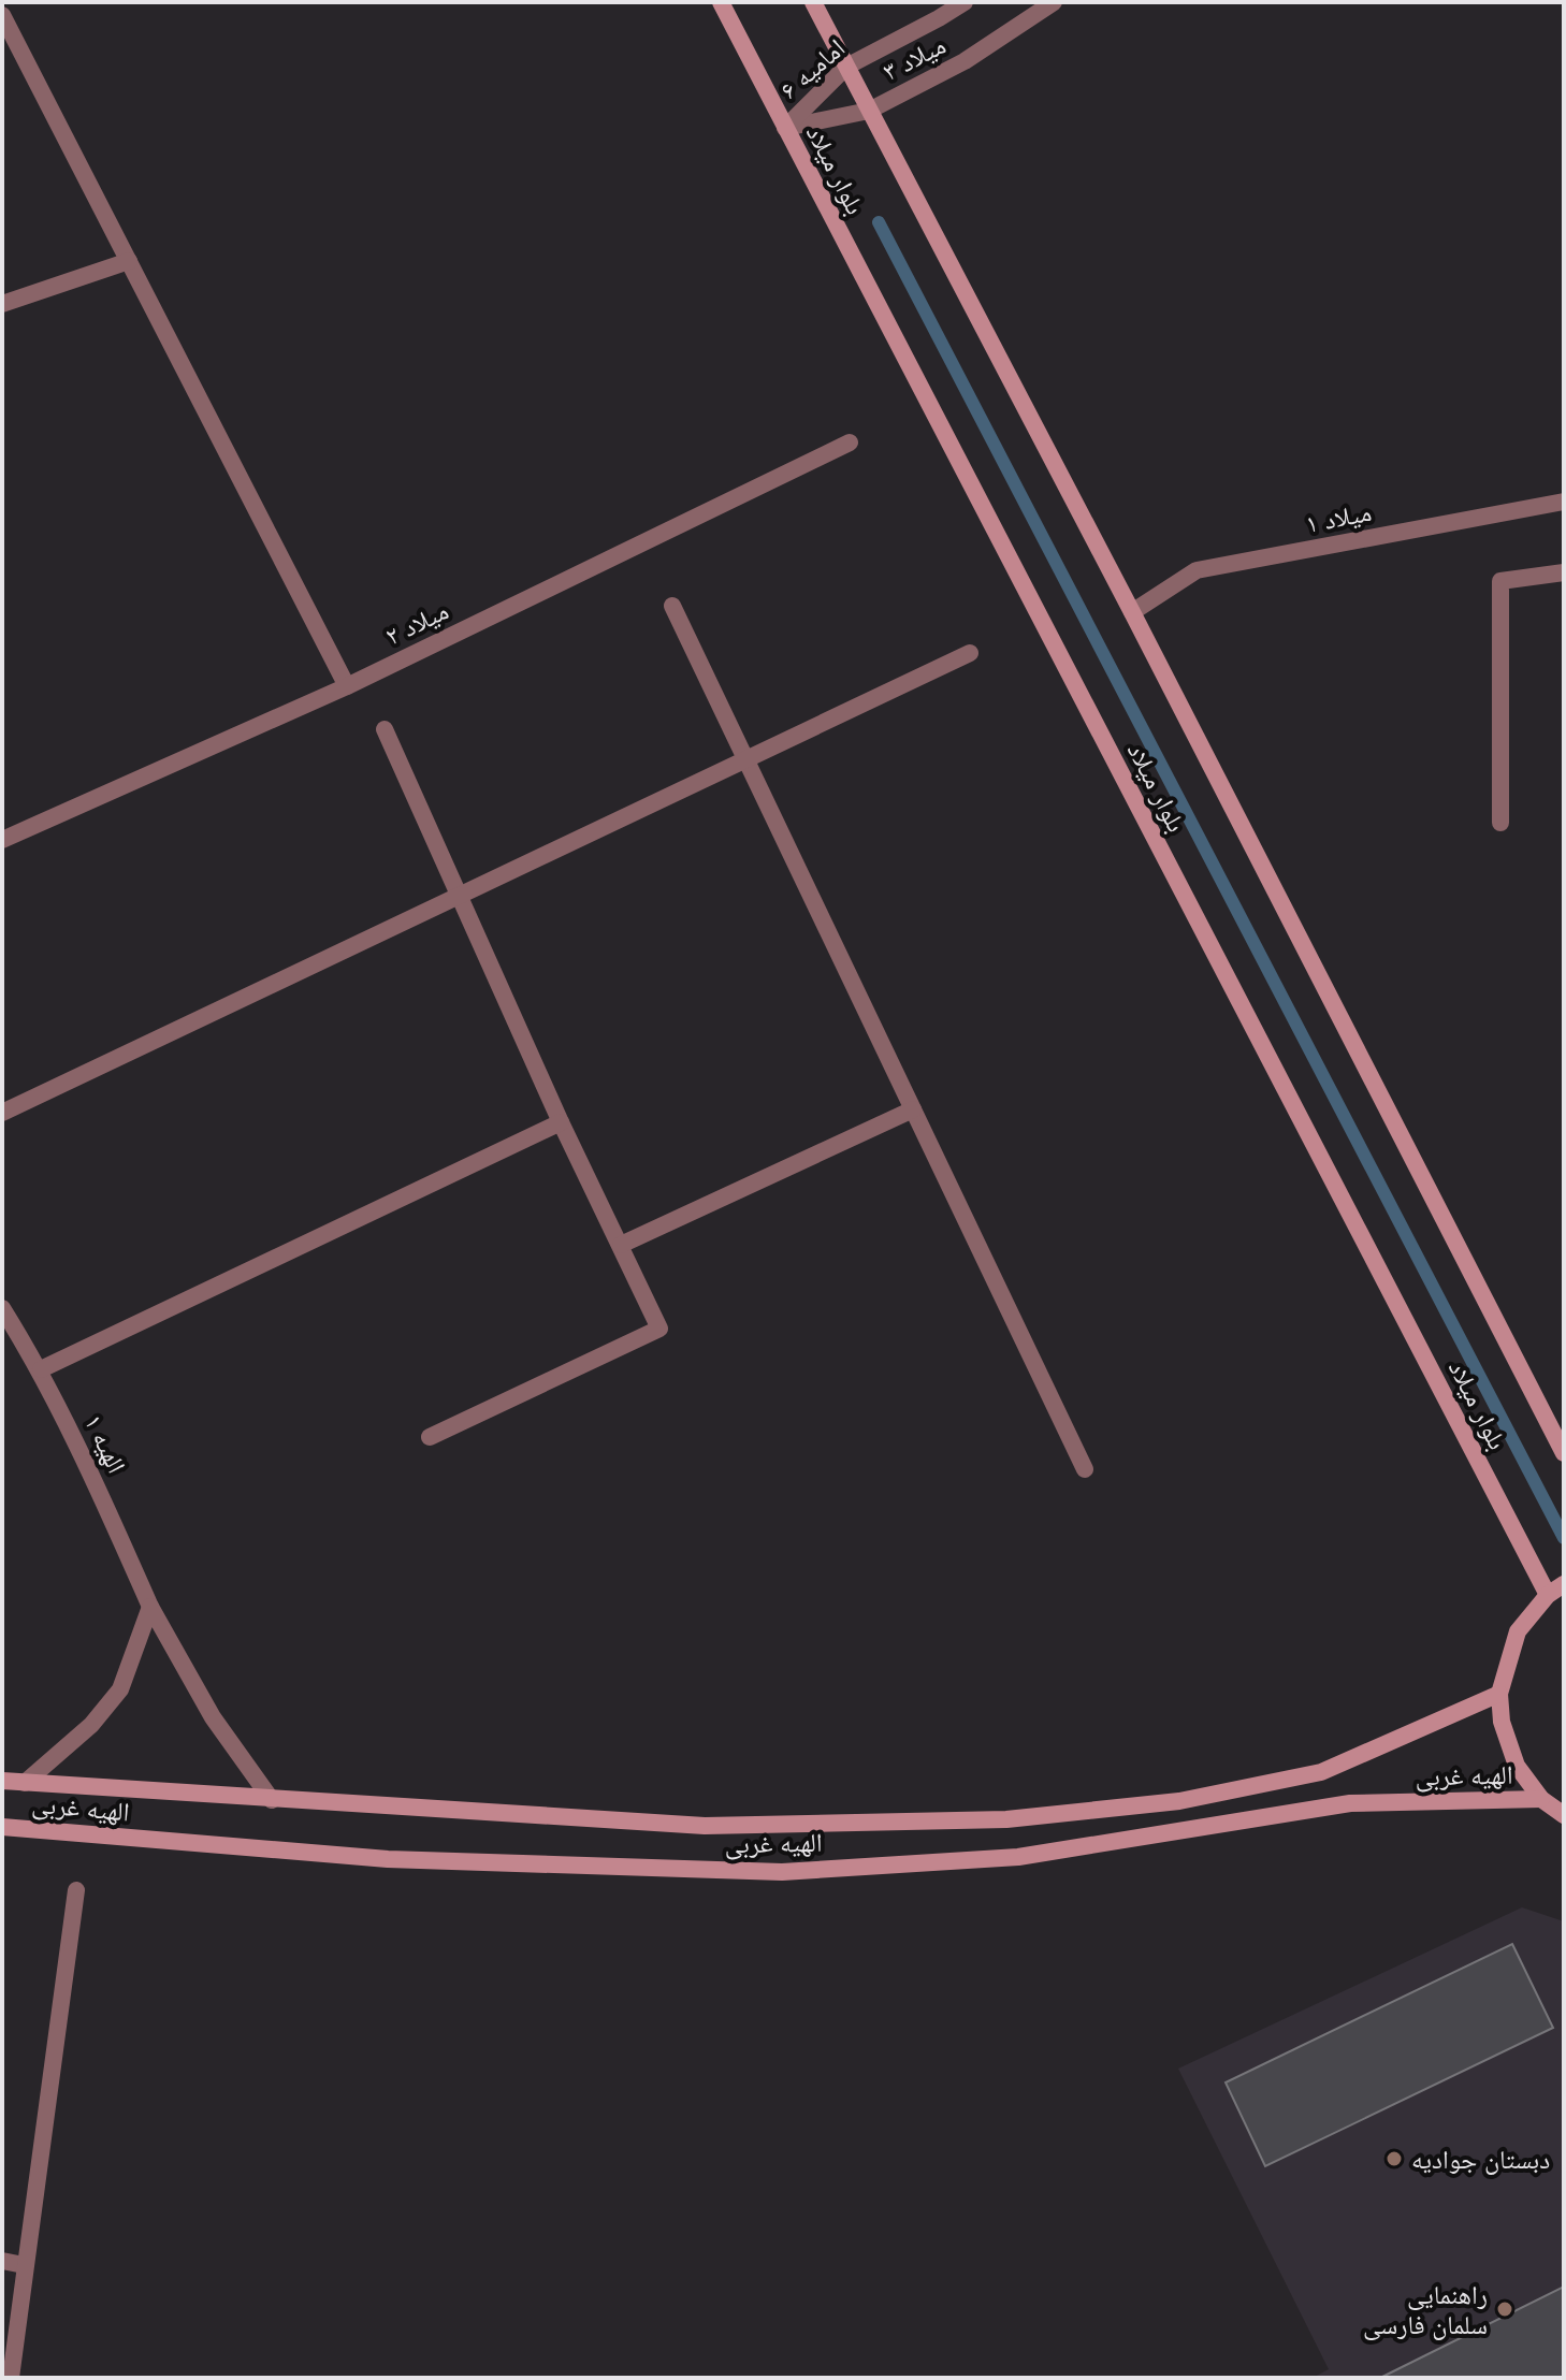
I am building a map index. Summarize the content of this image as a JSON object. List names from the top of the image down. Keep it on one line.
{"streets":{"main road":["بلوار میلاد","الهیه غربی"],"street":["میلاد ۳","امامیه ۶","میلاد ۱","میلاد ۲","الهیه ۱"]},"crossings":[["میلاد ۳","امامیه ۶"],["میلاد ۳","بلوار میلاد"],["امامیه ۶","بلوار میلاد"],["الهیه ۱","الهیه غربی"]],"places":["دبستان جوادیه","راهنمایی سلمان فارسی"]}
